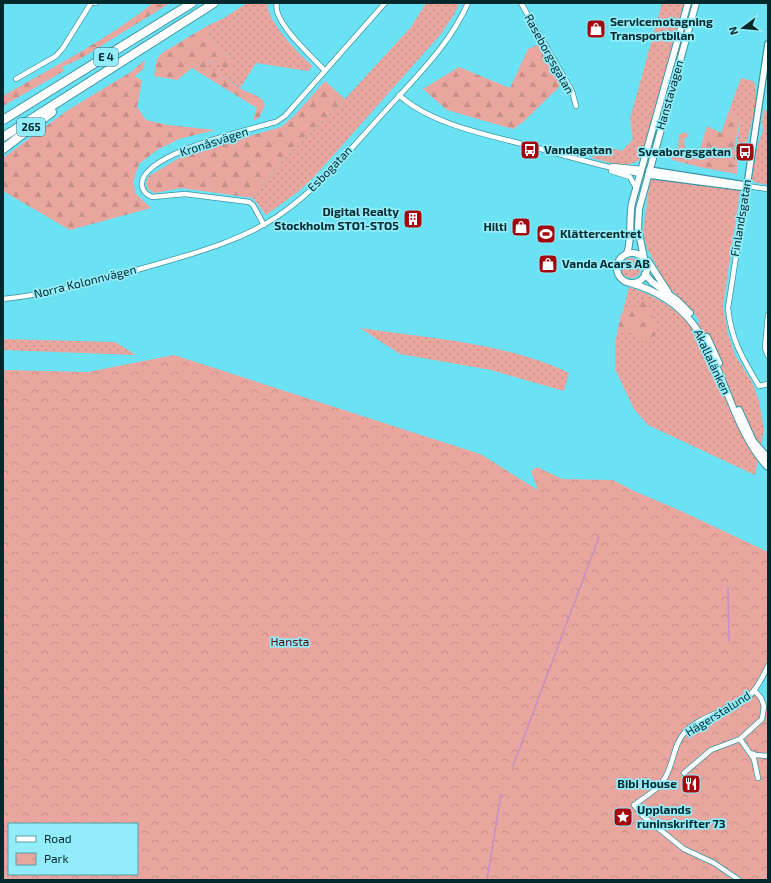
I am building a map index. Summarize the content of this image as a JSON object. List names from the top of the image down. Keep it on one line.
{"streets":{"highway":["E 4","265"],"main road":["Hanstavägen","Akallalänken"],"street":["Raseborgsgatan","Kronåsvägen","Esbogatan","Finlandsgatan","Norra Kolonnvägen","Hägerstalund"]},"crossings":[["E 4","265"],["Hanstavägen","Akallalänken"],["Kronåsvägen","Esbogatan"],["Esbogatan","Norra Kolonnvägen"]],"parks":["Hansta"],"places":{"shop":["Servicemotagning Transportbilan","Hilti","Vanda Acars AB"],"bus stop":["Vandagatan","Sveaborgsgatan"],"building":["Digital Realty Stockholm STO1-STO5"],"sports":["Klättercentret"],"restaurant":["Bibi House"],"place":["Upplands runinskrifter 73"]},"legend":["Road","Park"],"north":"left"}
